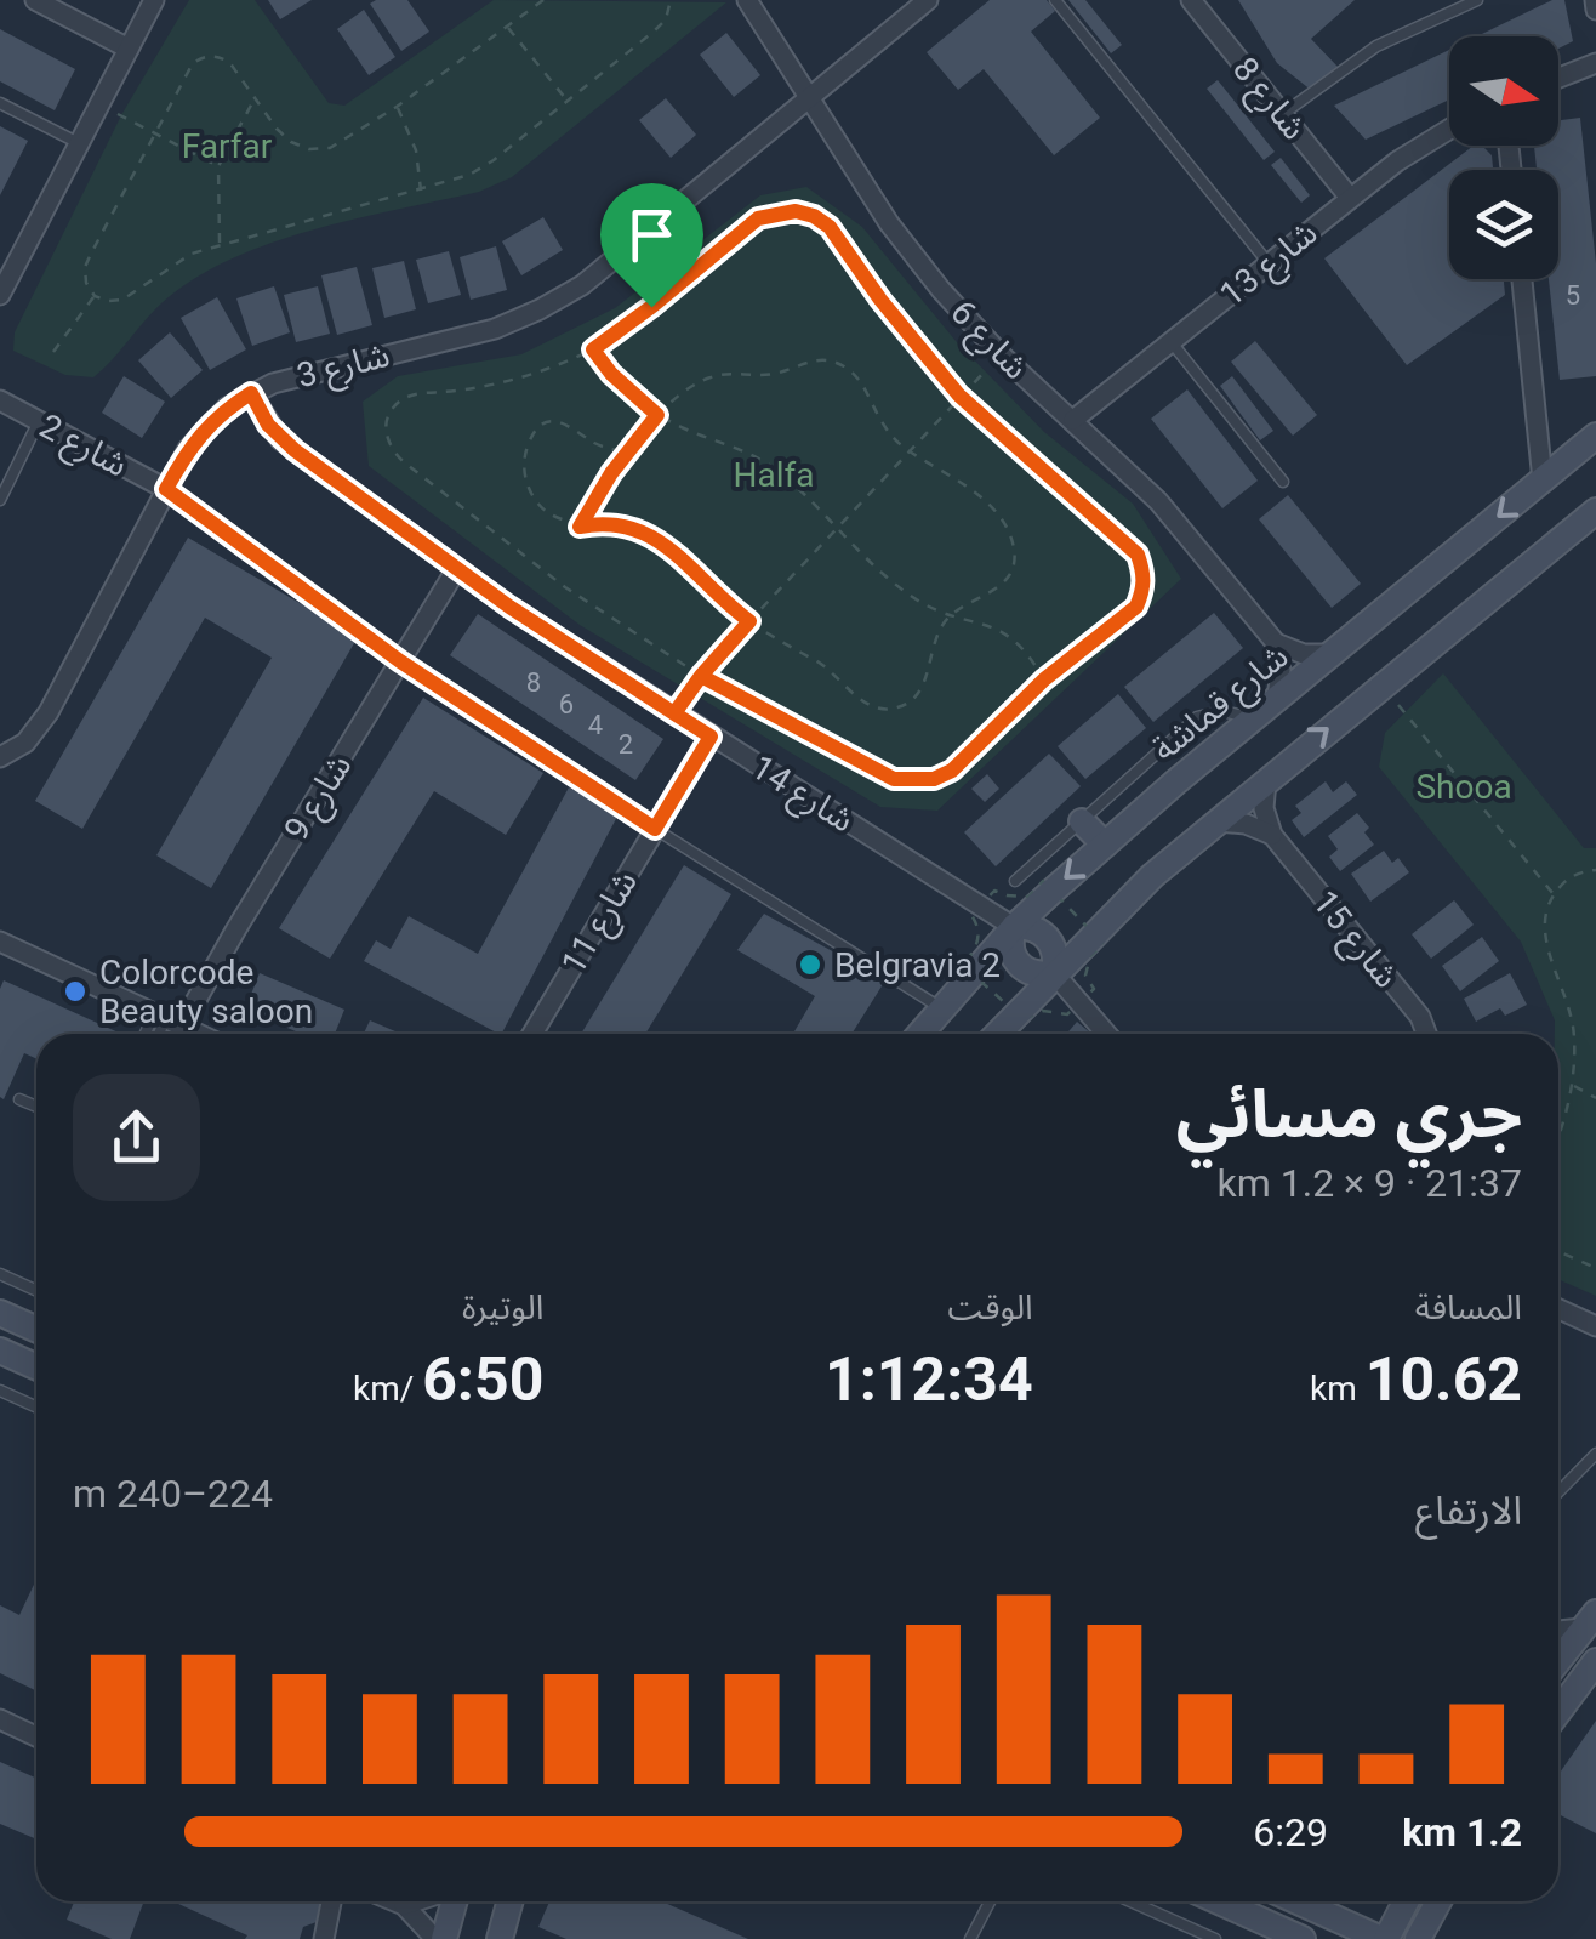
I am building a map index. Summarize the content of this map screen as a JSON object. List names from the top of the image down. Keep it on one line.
{"streets":{"street":["شارع 8","شارع 13","شارع 6","شارع 3","شارع 2","شارع قماشة","شارع 14","شارع 9","شارع 11","شارع 15"]},"crossings":[["شارع 8","شارع 13"],["شارع 13","شارع 6"],["شارع 6","شارع 3"],["شارع 3","شارع 2"],["شارع 3","شارع 14"],["شارع قماشة","شارع 14"],["شارع 14","شارع 9"],["شارع 14","شارع 11"]],"parks":["Farfar","Halfa","Shooa"],"places":["Belgravia 2","Colorcode Beauty saloon"],"house_numbers":["5","8","6","4","2"],"north":"right","page":{"heading":["جري مسائي","21:37 · 9 × 1.2 km"],"stats":[["المسافة","10.62 km"],["الوقت","1:12:34"],["الوتيرة","6:50 /km"]],"chart":["الارتفاع","224–240 m"],"list":[{"name":"1.2 km","note":"6:29"}]}}
